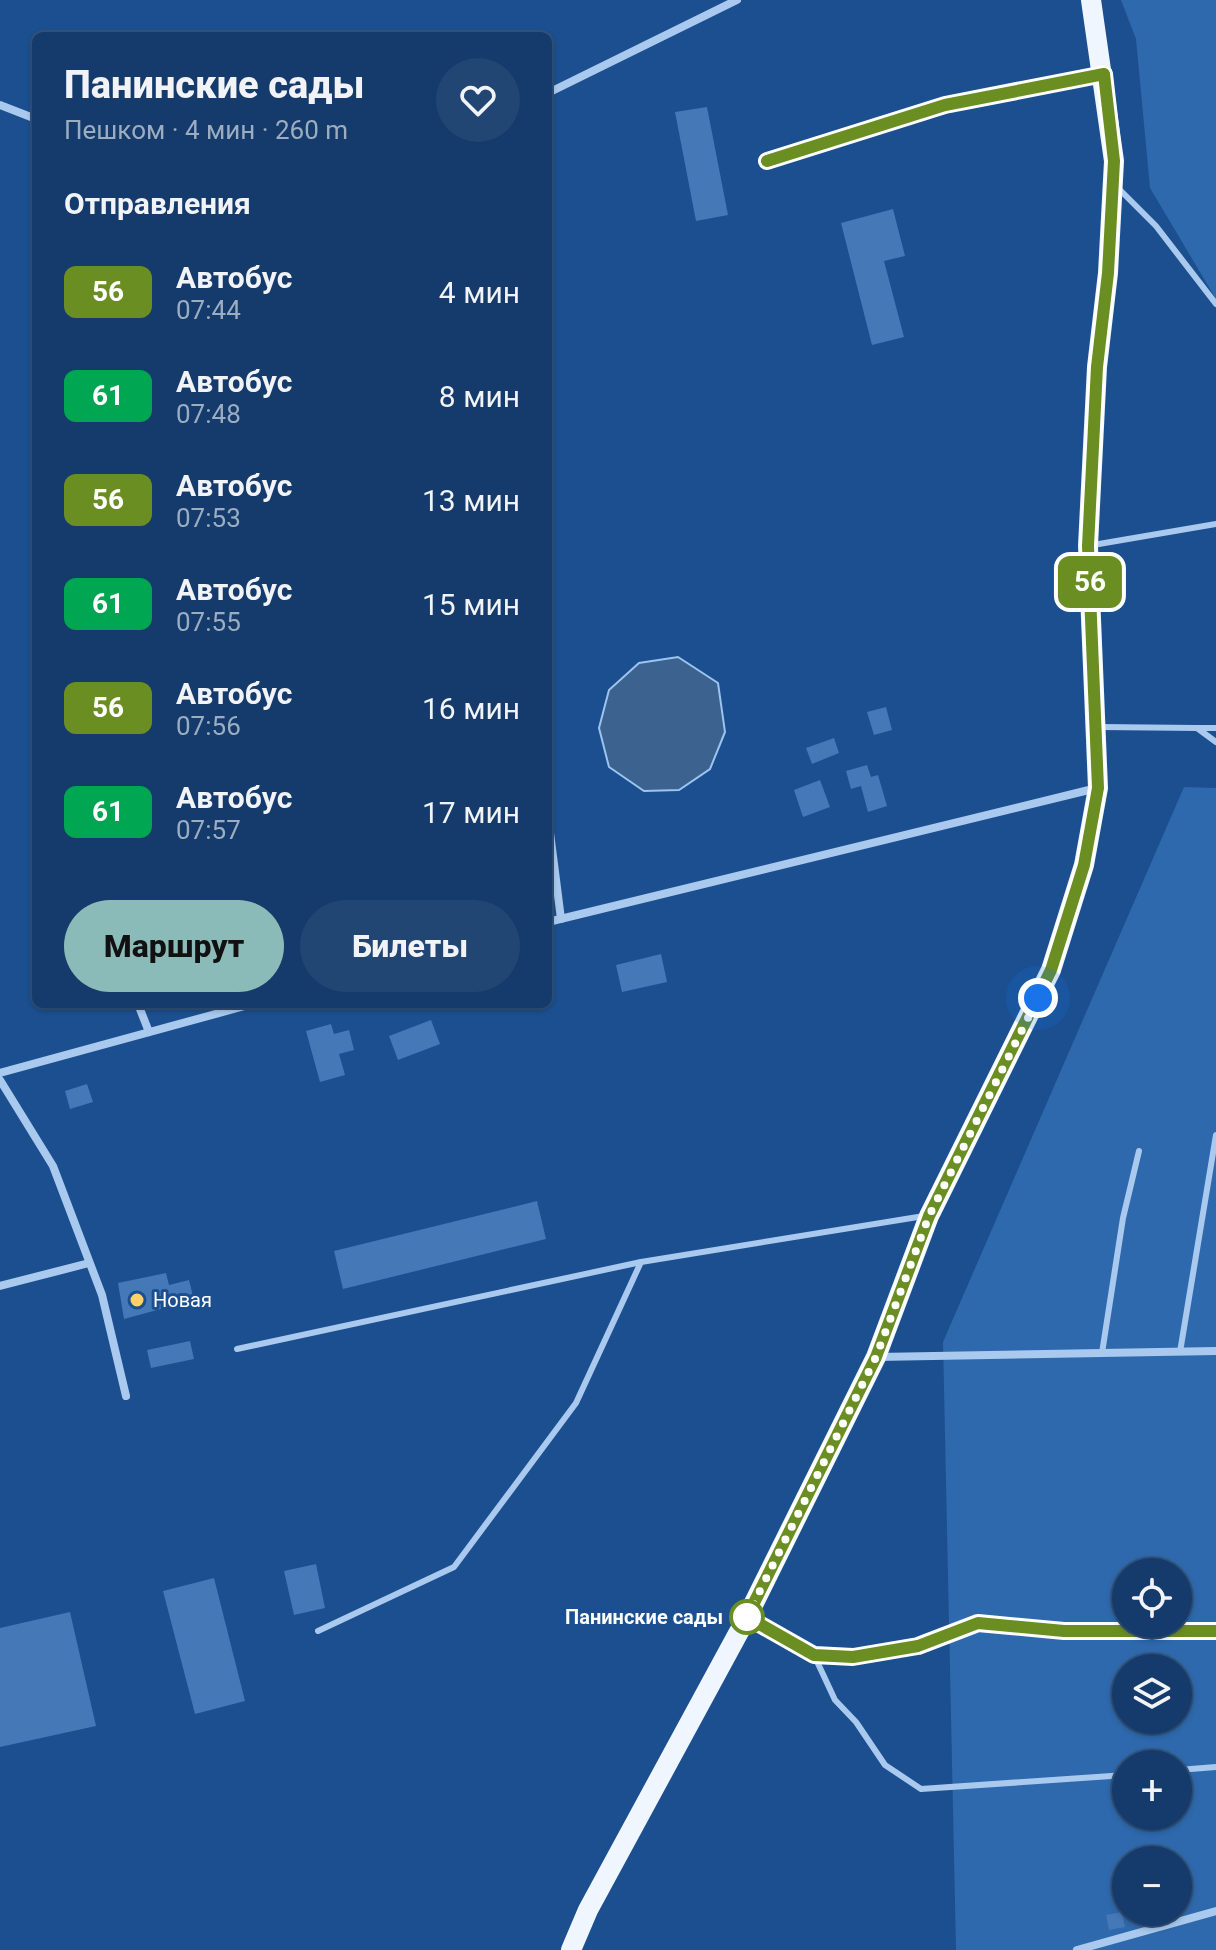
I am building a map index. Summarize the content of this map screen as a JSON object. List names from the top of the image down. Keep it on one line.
{"places":["Новая","Панинские сады"],"lines":["bus line 56"],"page":{"on_map":"56","heading":[["Панинские сады","Пешком · 4 мин · 260 m"],"Отправления"],"list":[{"mark":"56","name":"Автобус","note":"07:44","value":"4 мин"},{"mark":"61","name":"Автобус","note":"07:48","value":"8 мин"},{"mark":"56","name":"Автобус","note":"07:53","value":"13 мин"},{"mark":"61","name":"Автобус","note":"07:55","value":"15 мин"},{"mark":"56","name":"Автобус","note":"07:56","value":"16 мин"},{"mark":"61","name":"Автобус","note":"07:57","value":"17 мин"}],"buttons":["Маршрут","Билеты"],"map_buttons":["+","−"]}}
